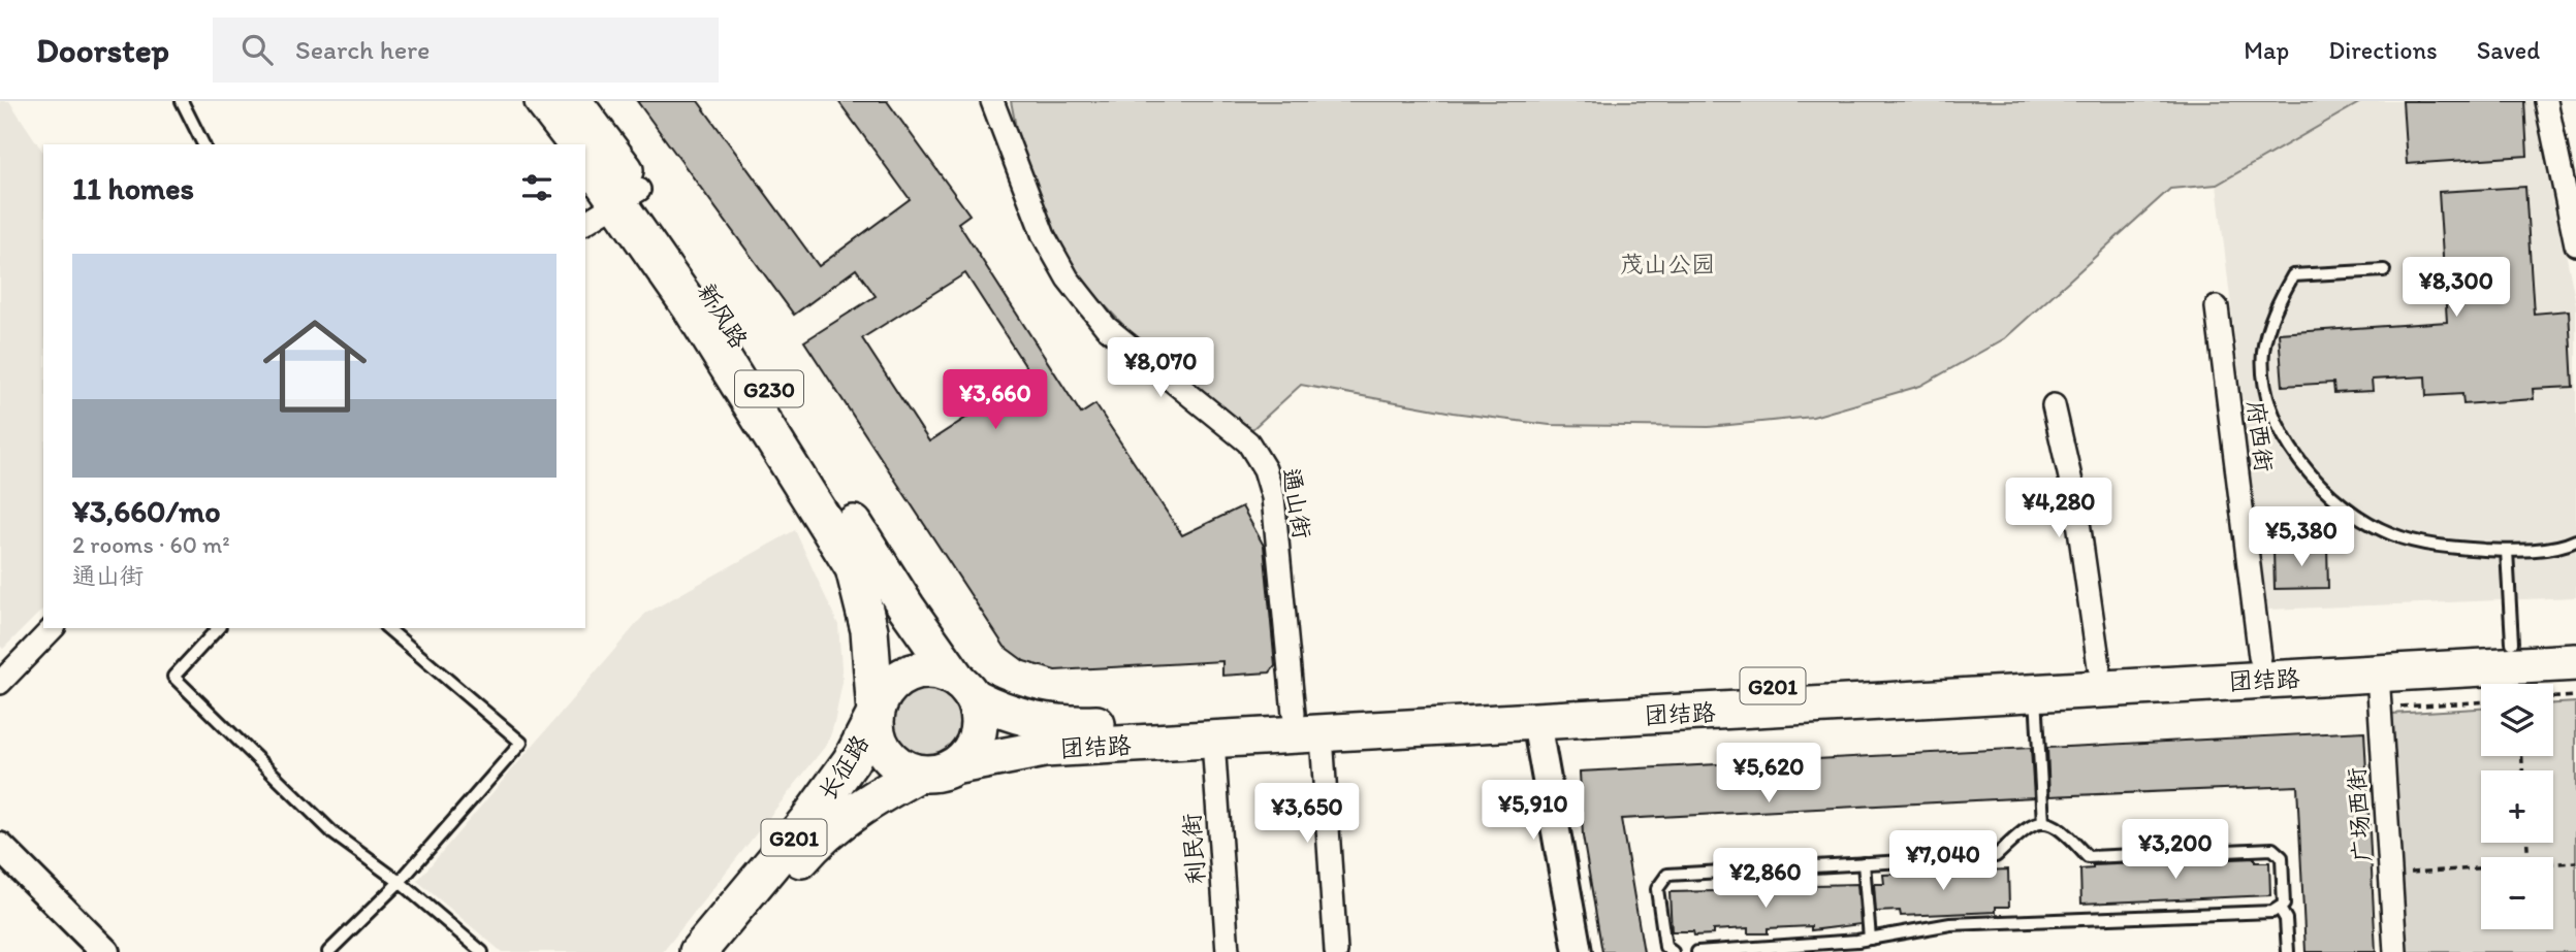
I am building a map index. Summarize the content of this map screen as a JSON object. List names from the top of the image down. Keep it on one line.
{"streets":{"highway":["新风路","G230","团结路","G201","长征路"],"street":["府西街","通山街","广场西街","利民街"]},"crossings":[["新风路","团结路"],["新风路","长征路"],["府西街","团结路"],["通山街","团结路"],["团结路","长征路"],["团结路","广场西街"],["团结路","利民街"]],"parks":["茂山公园"],"page":{"header":"Doorstep","search":"Search here","nav":["Map","Directions","Saved"],"heading":"11 homes","list":[{"name":"¥3,660/mo","note":"2 rooms · 60 m² · 通山街"}],"price":["¥8,300","¥8,070","¥3,660","¥4,280","¥5,380","¥5,620","¥5,910","¥3,650","¥3,200","¥7,040","¥2,860"],"map_buttons":["+","−"]}}
